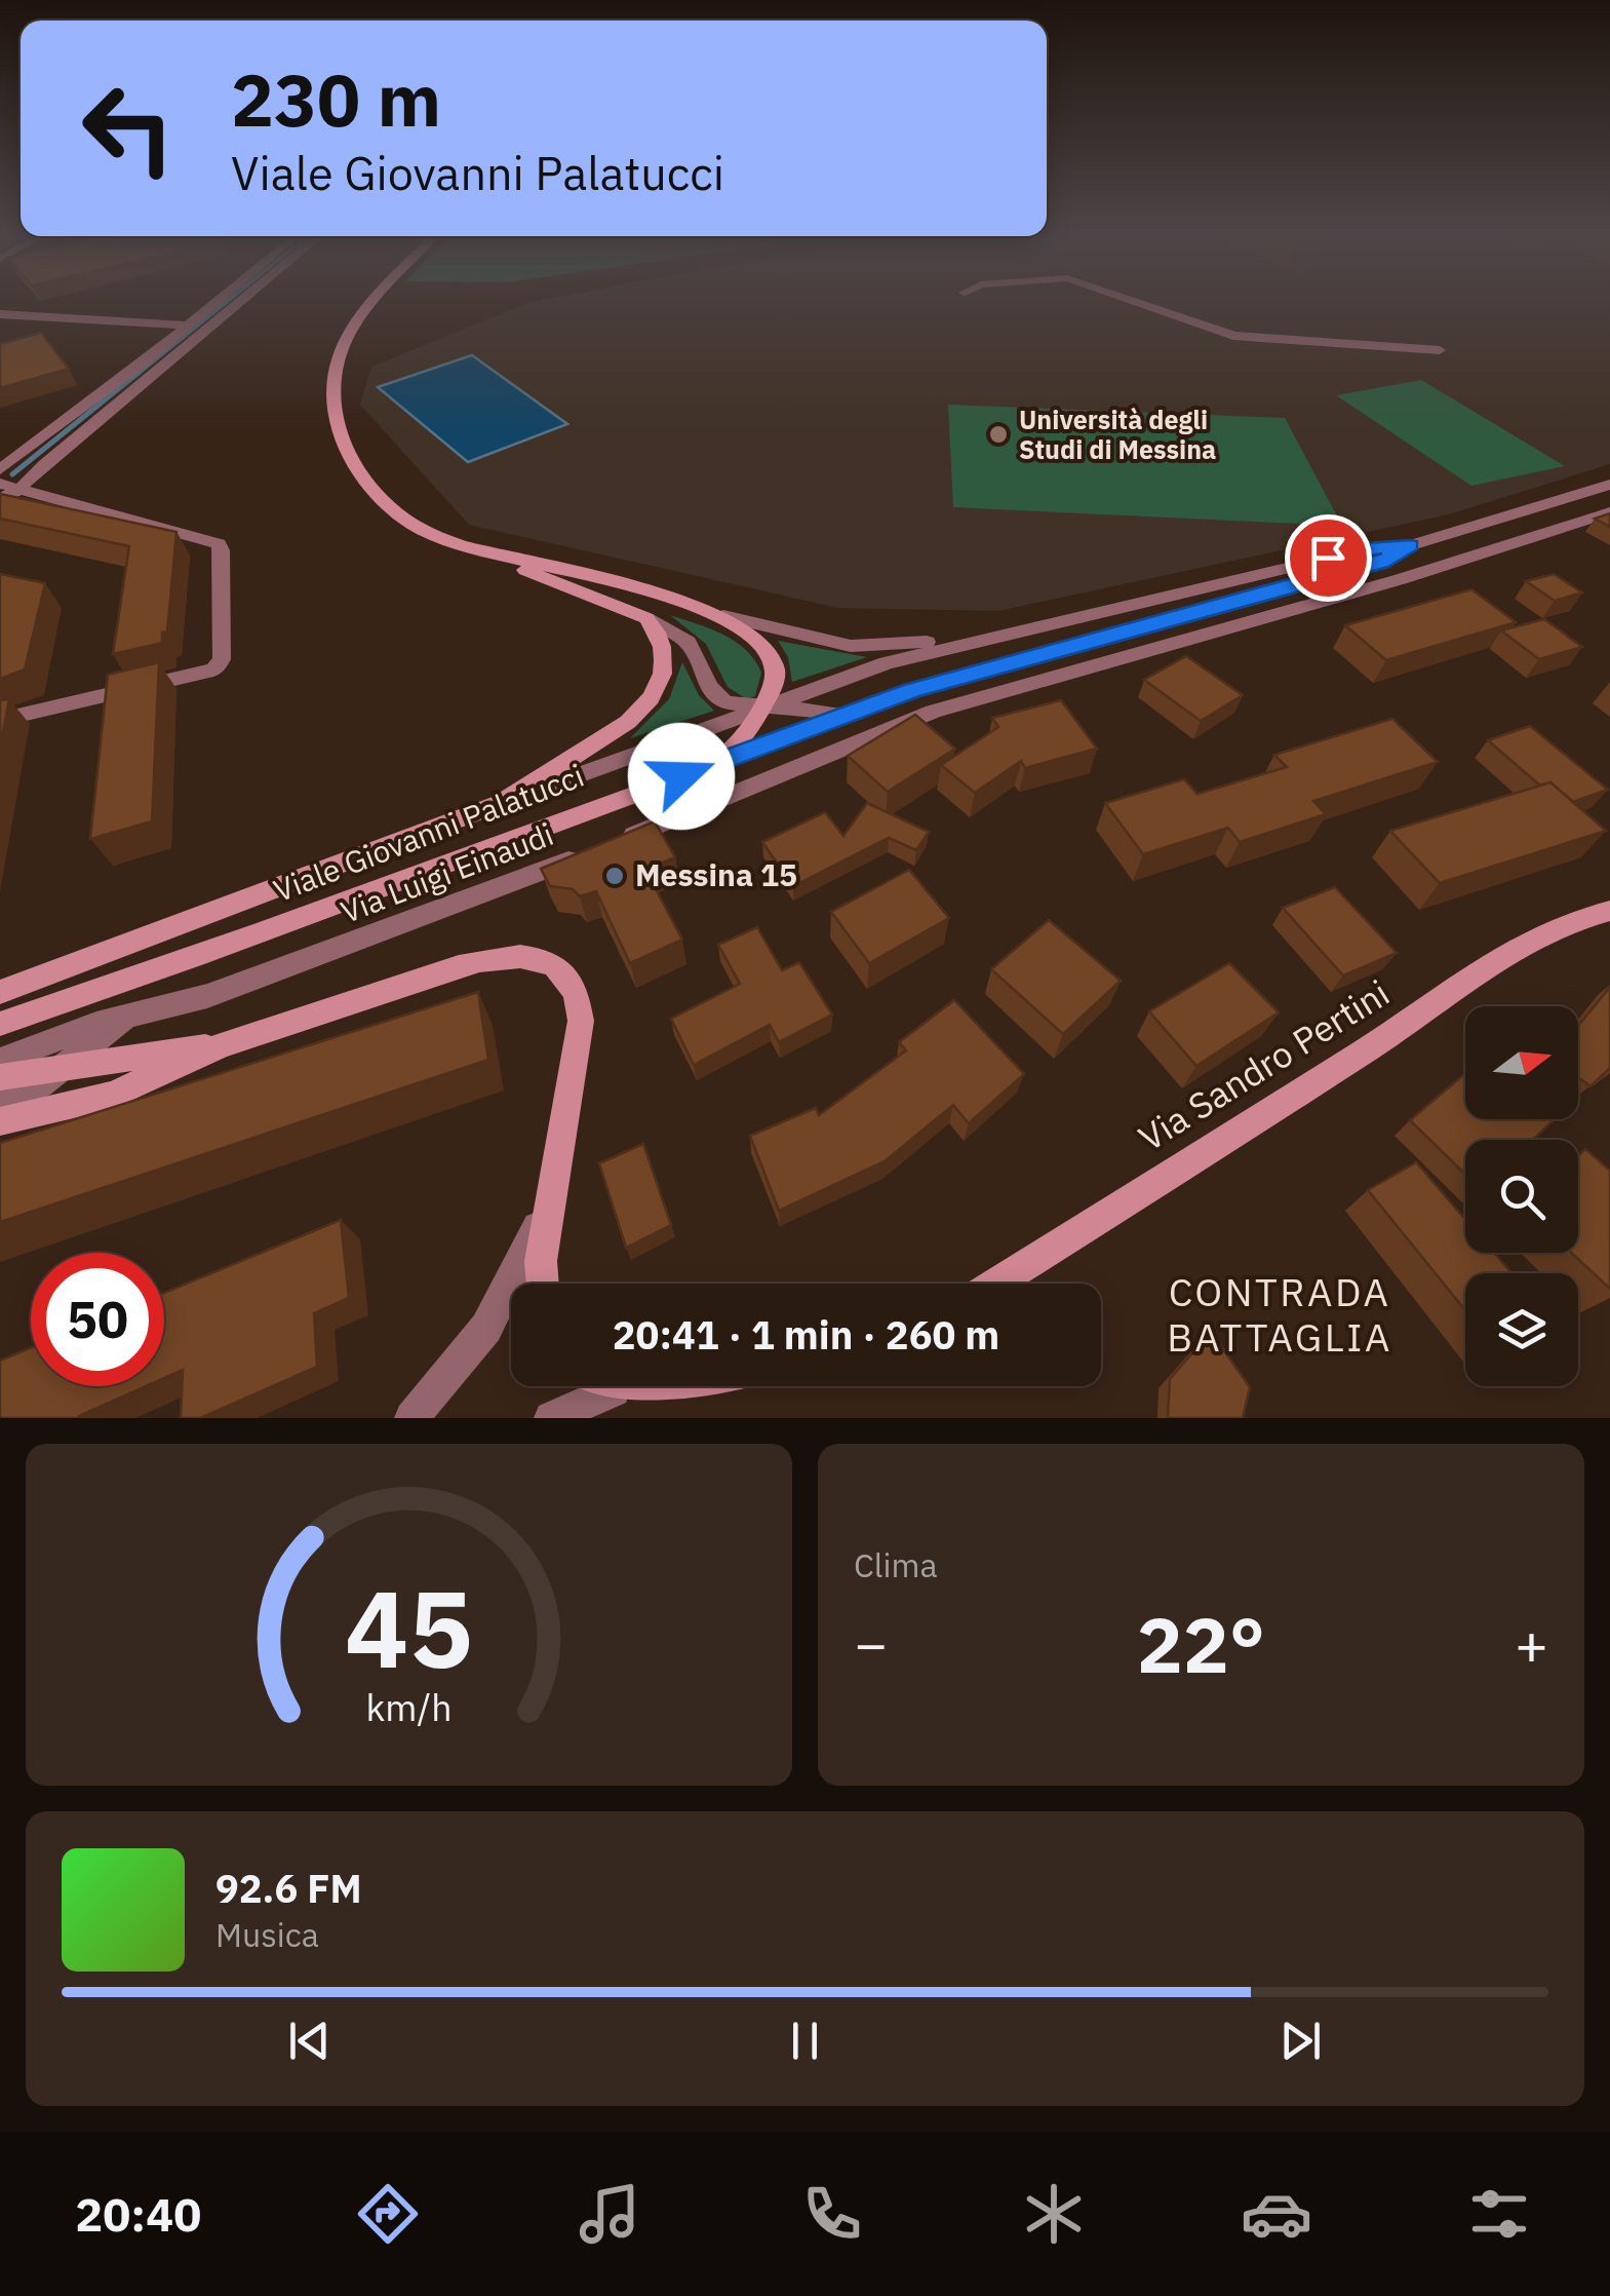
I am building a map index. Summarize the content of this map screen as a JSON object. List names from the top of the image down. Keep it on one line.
{"streets":{"main road":["Viale Giovanni Palatucci","Via Sandro Pertini"],"street":["Via Luigi Einaudi"]},"districts":["CONTRADA BATTAGLIA"],"places":["Università degli Studi di Messina","Messina 15"],"north":"right","page":{"turn":["230 m","Viale Giovanni Palatucci"],"limit":"50","trip":"20:41 · 1 min · 260 m","tile":"Clima","heat":["−","22°","+"],"song":["92.6 FM","Musica"],"tabs":"20:40","gauge":["45","km/h"]}}
